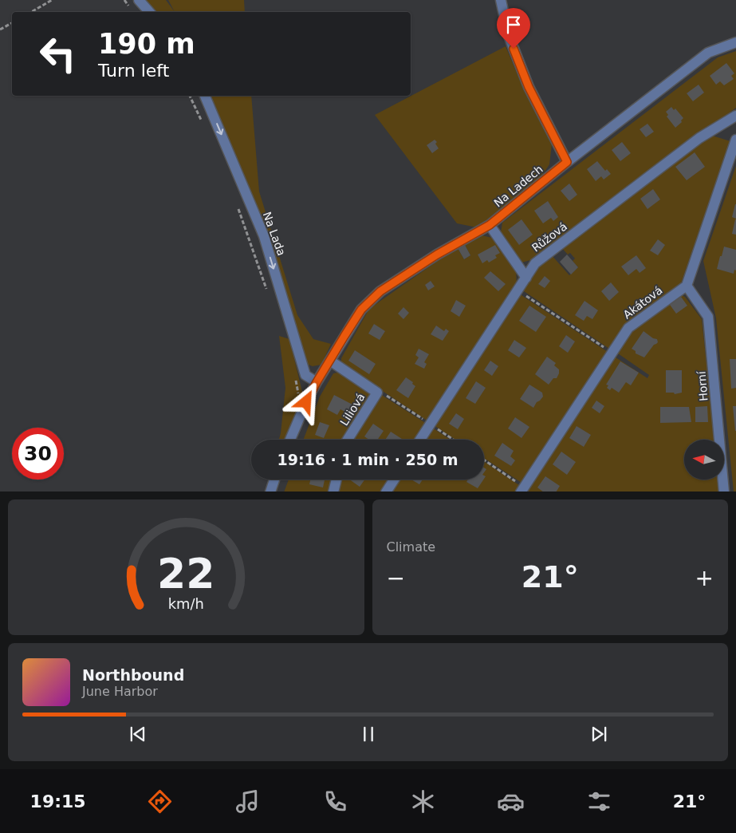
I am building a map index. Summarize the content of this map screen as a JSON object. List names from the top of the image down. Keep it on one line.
{"streets":{"street":["Na Ladech","Na Lada","Růžová","Akátová","Horní","Liliová"]},"crossings":[["Na Ladech","Na Lada"],["Na Ladech","Liliová"],["Akátová","Horní"]],"one_way":["Na Lada"],"north":"left","page":{"turn":["190 m","Turn left"],"limit":"30","trip":"19:16 · 1 min · 250 m","tile":"Climate","heat":["−","21°","+"],"song":["Northbound","June Harbor"],"tabs":["19:15","21°"],"gauge":["22","km/h"]}}
